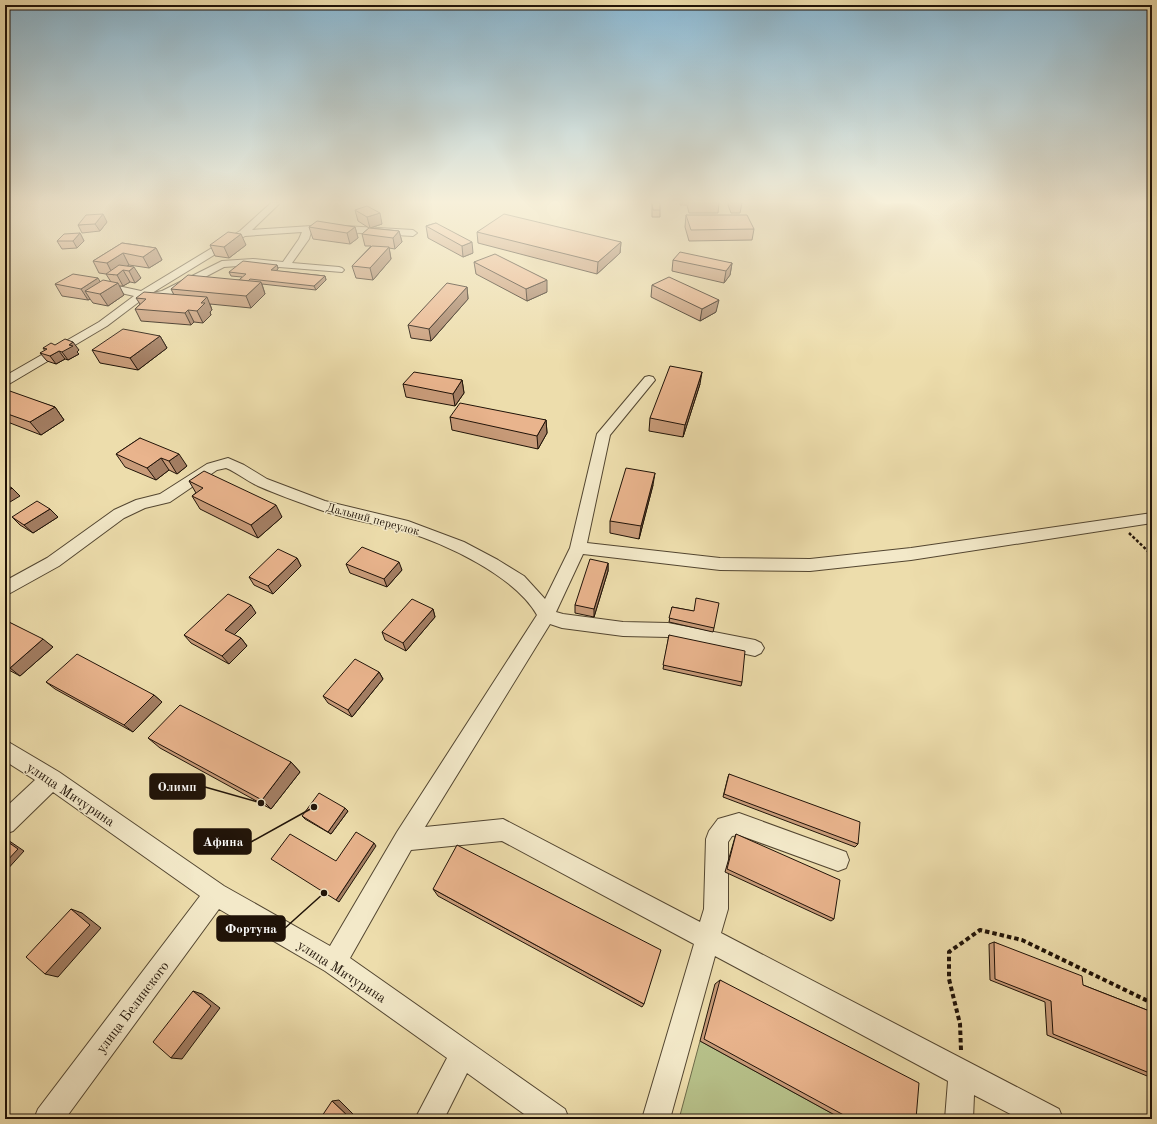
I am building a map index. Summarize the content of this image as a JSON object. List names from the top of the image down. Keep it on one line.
{"streets":{"street":["Дальний переулок","улица Мичурина","улица Белинского"]},"crossings":[["улица Мичурина","улица Белинского"]],"places":["Олимп","Афина","Фортуна"]}
